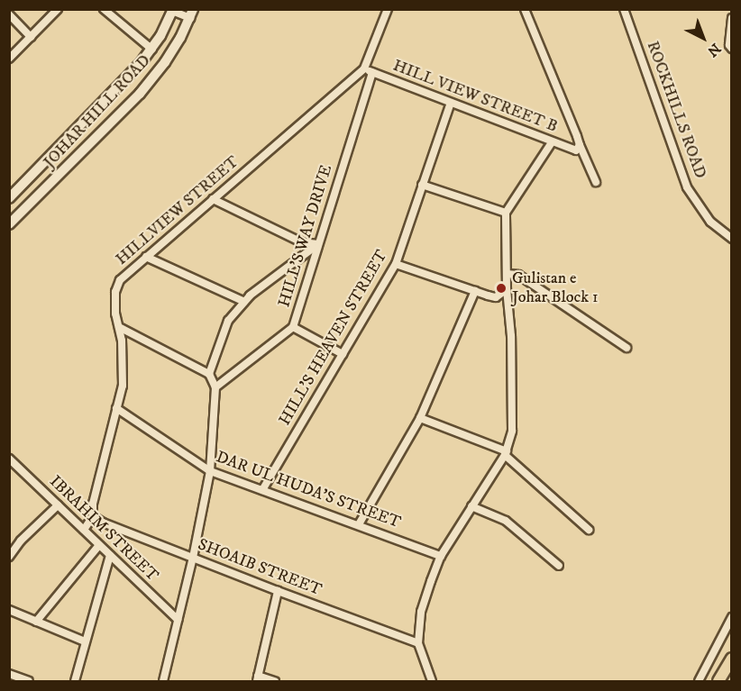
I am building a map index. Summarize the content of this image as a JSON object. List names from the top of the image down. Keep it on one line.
{"streets":{"street":["HILL VIEW STREET B","ROCKHILLS ROAD","JOHAR HILL ROAD","HILLVIEW STREET","HILL'S WAY DRIVE","HILL'S HEAVEN STREET","DAR UL HUDA'S STREET","IBRAHIM STREET","SHOAIB STREET"]},"crossings":[["HILL VIEW STREET B","HILLVIEW STREET"],["HILL VIEW STREET B","HILL'S WAY DRIVE"],["HILL VIEW STREET B","HILL'S HEAVEN STREET"],["HILLVIEW STREET","DAR UL HUDA'S STREET"],["HILLVIEW STREET","SHOAIB STREET"],["HILL'S HEAVEN STREET","DAR UL HUDA'S STREET"]],"places":["Gulistan e Johar Block 1"],"north":"bottom right"}
